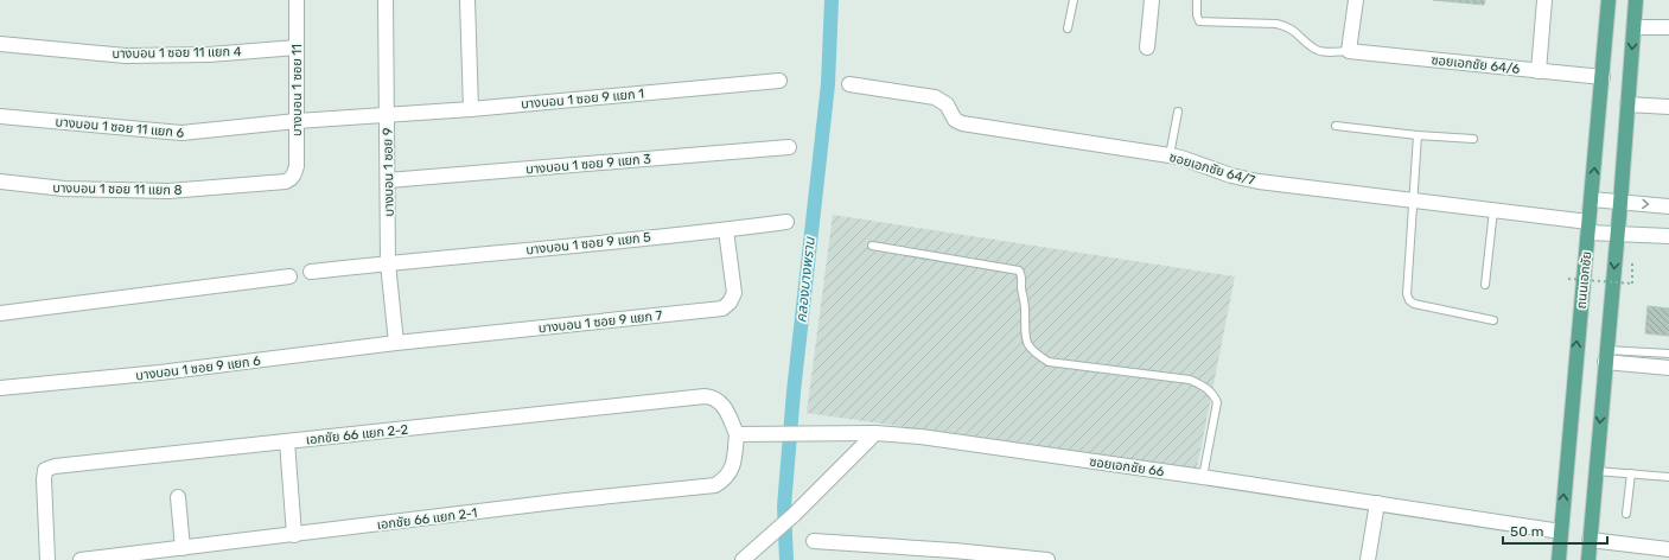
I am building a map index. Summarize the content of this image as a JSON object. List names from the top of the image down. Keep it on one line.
{"streets":{"main road":["ถนนเอกชัย"],"street":["บางบอน 1 ซอย 11 แยก 4","ซอยเอกชัย 64/6","บางบอน 1 ซอย 11","บางบอน 1 ซอย 9 แยก 1","บางบอน 1 ซอย 11 แยก 6","บางบอน 1 ซอย 9 แยก 3","ซอยเอกชัย 64/7","บางบอน 1 ซอย 9","บางบอน 1 ซอย 11 แยก 8","บางบอน 1 ซอย 9 แยก 5","บางบอน 1 ซอย 9 แยก 7","บางบอน 1 ซอย 9 แยก 6","เอกชัย 66 แยก 2-2","ซอยเอกชัย 66","เอกชัย 66 แยก 2-1"]},"crossings":[["บางบอน 1 ซอย 11 แยก 4","บางบอน 1 ซอย 11"],["ซอยเอกชัย 64/6","ถนนเอกชัย"],["บางบอน 1 ซอย 11","บางบอน 1 ซอย 11 แยก 6"],["บางบอน 1 ซอย 11","บางบอน 1 ซอย 11 แยก 8"],["บางบอน 1 ซอย 9 แยก 1","บางบอน 1 ซอย 11 แยก 6"],["บางบอน 1 ซอย 9 แยก 1","บางบอน 1 ซอย 9"],["บางบอน 1 ซอย 11 แยก 6","บางบอน 1 ซอย 9"],["บางบอน 1 ซอย 9 แยก 3","บางบอน 1 ซอย 9"],["ซอยเอกชัย 64/7","ถนนเอกชัย"],["บางบอน 1 ซอย 9","บางบอน 1 ซอย 9 แยก 5"],["บางบอน 1 ซอย 9","บางบอน 1 ซอย 9 แยก 7"],["บางบอน 1 ซอย 9","บางบอน 1 ซอย 9 แยก 6"],["บางบอน 1 ซอย 9 แยก 5","บางบอน 1 ซอย 9 แยก 7"],["ถนนเอกชัย","ซอยเอกชัย 66"],["บางบอน 1 ซอย 9 แยก 7","บางบอน 1 ซอย 9 แยก 6"],["เอกชัย 66 แยก 2-2","ซอยเอกชัย 66"],["เอกชัย 66 แยก 2-2","เอกชัย 66 แยก 2-1"],["ซอยเอกชัย 66","เอกชัย 66 แยก 2-1"]],"water":["คลองบางพราน"],"scale_bar":"50 m"}
